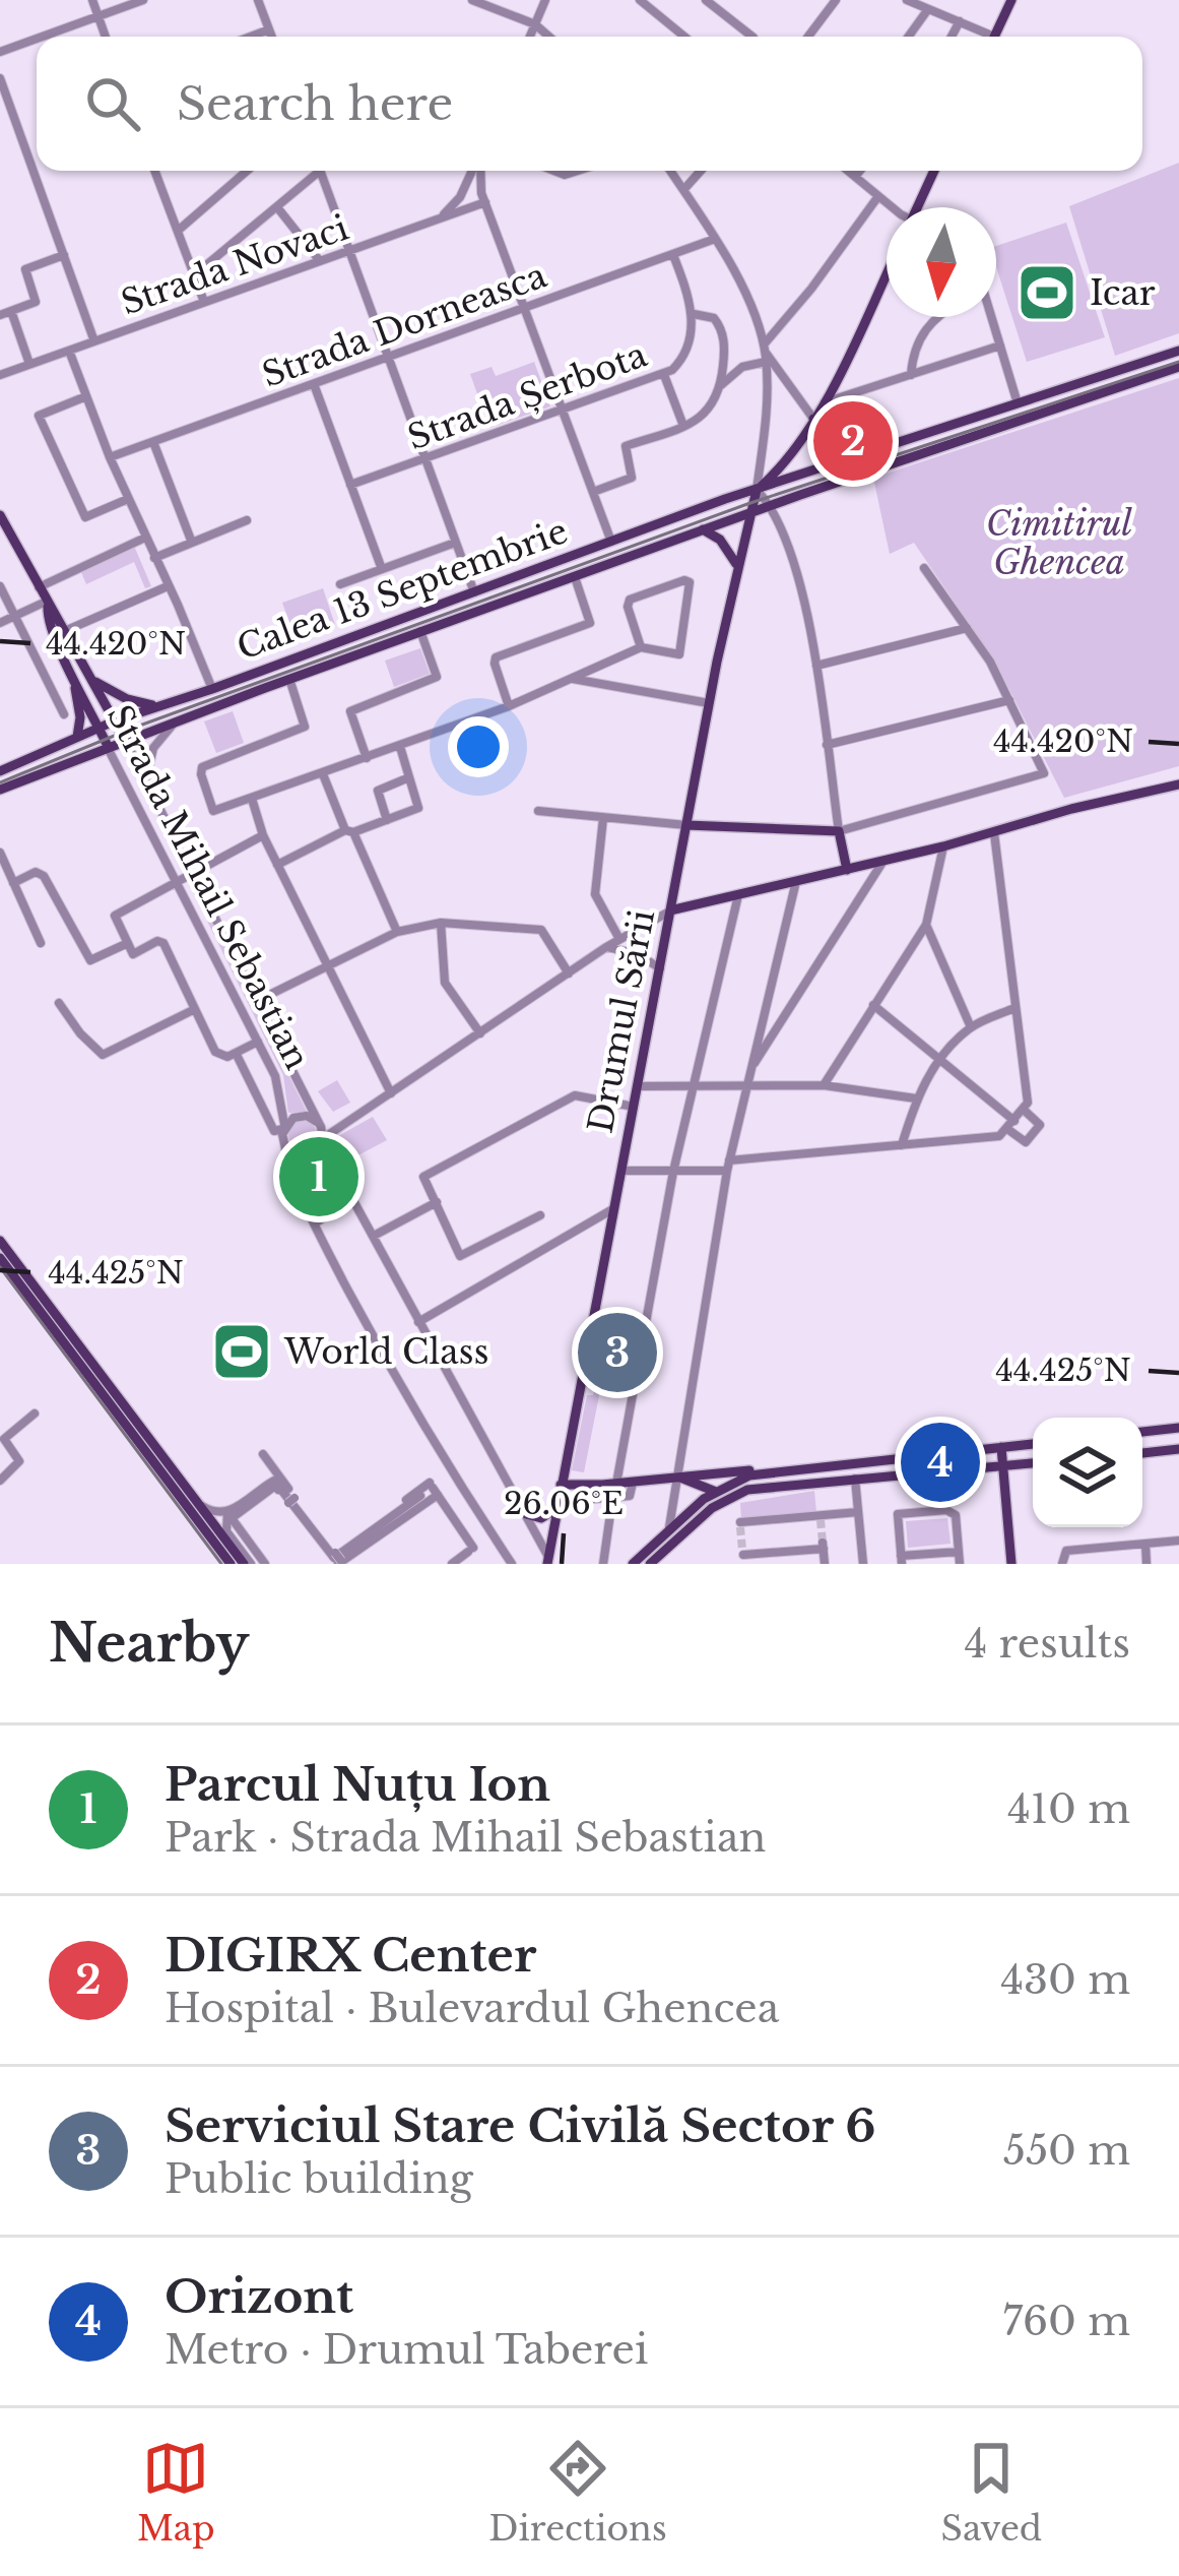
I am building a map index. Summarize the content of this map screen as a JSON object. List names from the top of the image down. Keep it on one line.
{"streets":{"main road":["Calea 13 Septembrie","Strada Mihail Sebastian","Drumul Sării"],"street":["Strada Novaci","Strada Dorneasca","Strada Șerbota"]},"crossings":[["Calea 13 Septembrie","Strada Mihail Sebastian"],["Calea 13 Septembrie","Drumul Sării"]],"parks":["Cimitirul Ghencea"],"places":{"sports":["Icar","World Class"]},"north":"bottom","page":{"search":"Search here","pins":["2","1","3","4"],"heading":["Nearby","4 results"],"list":[{"mark":"1","name":"Parcul Nuțu Ion","note":"Park · Strada Mihail Sebastian","value":"410 m"},{"mark":"2","name":"DIGIRX Center","note":"Hospital · Bulevardul Ghencea","value":"430 m"},{"mark":"3","name":"Serviciul Stare Civilă Sector 6","note":"Public building","value":"550 m"},{"mark":"4","name":"Orizont","note":"Metro · Drumul Taberei","value":"760 m"}],"nav":["Map","Directions","Saved"]},"coordinates":["44.420°N","44.425°N","26.06°E"]}
